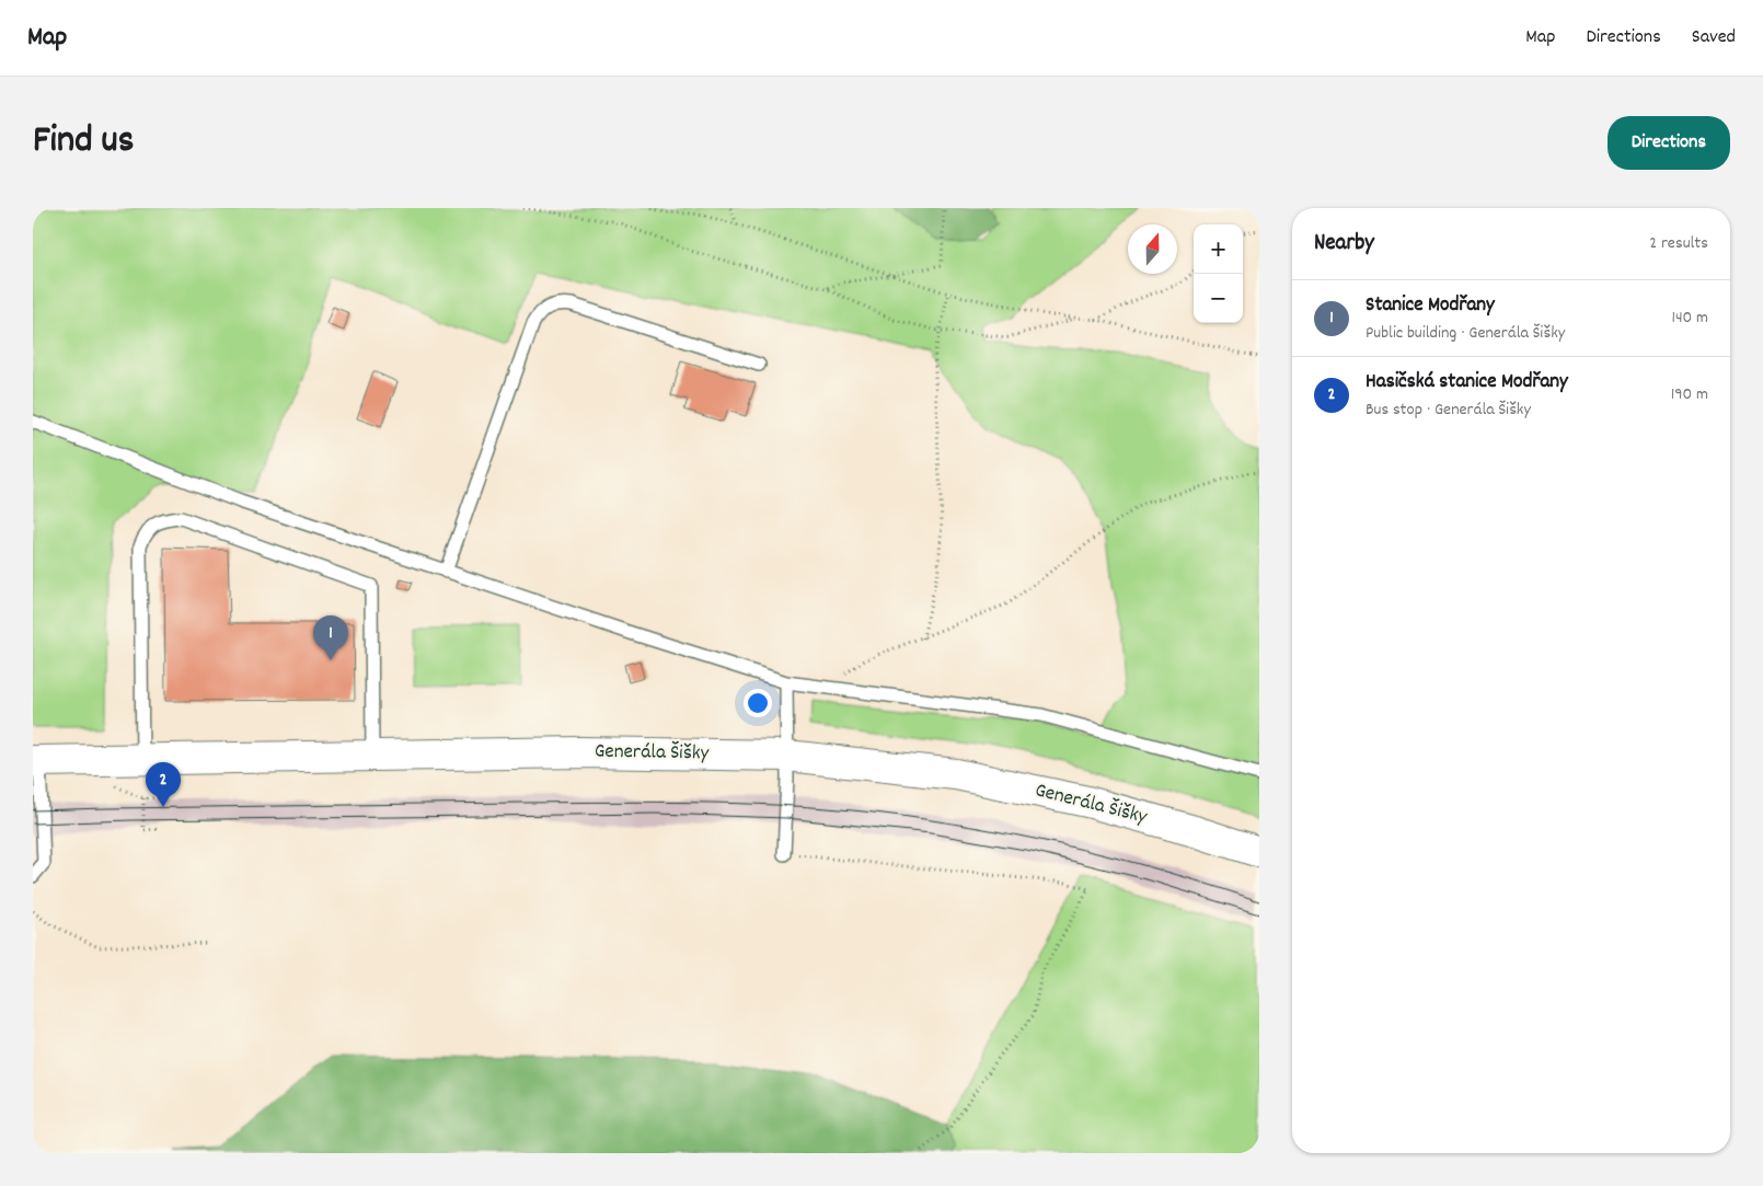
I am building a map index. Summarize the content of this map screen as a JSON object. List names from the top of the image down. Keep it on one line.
{"streets":{"main road":["Generála Šišky"]},"north":"top","page":{"header":"Map","nav":["Map","Directions","Saved"],"title":"Find us","buttons":"Directions","heading":["Nearby","2 results"],"map_buttons":["+","−"],"list":[{"mark":"1","name":"Stanice Modřany","note":"Public building · Generála Šišky","value":"140 m"},{"mark":"2","name":"Hasičská stanice Modřany","note":"Bus stop · Generála Šišky","value":"190 m"}],"pins":["1","2"]}}
